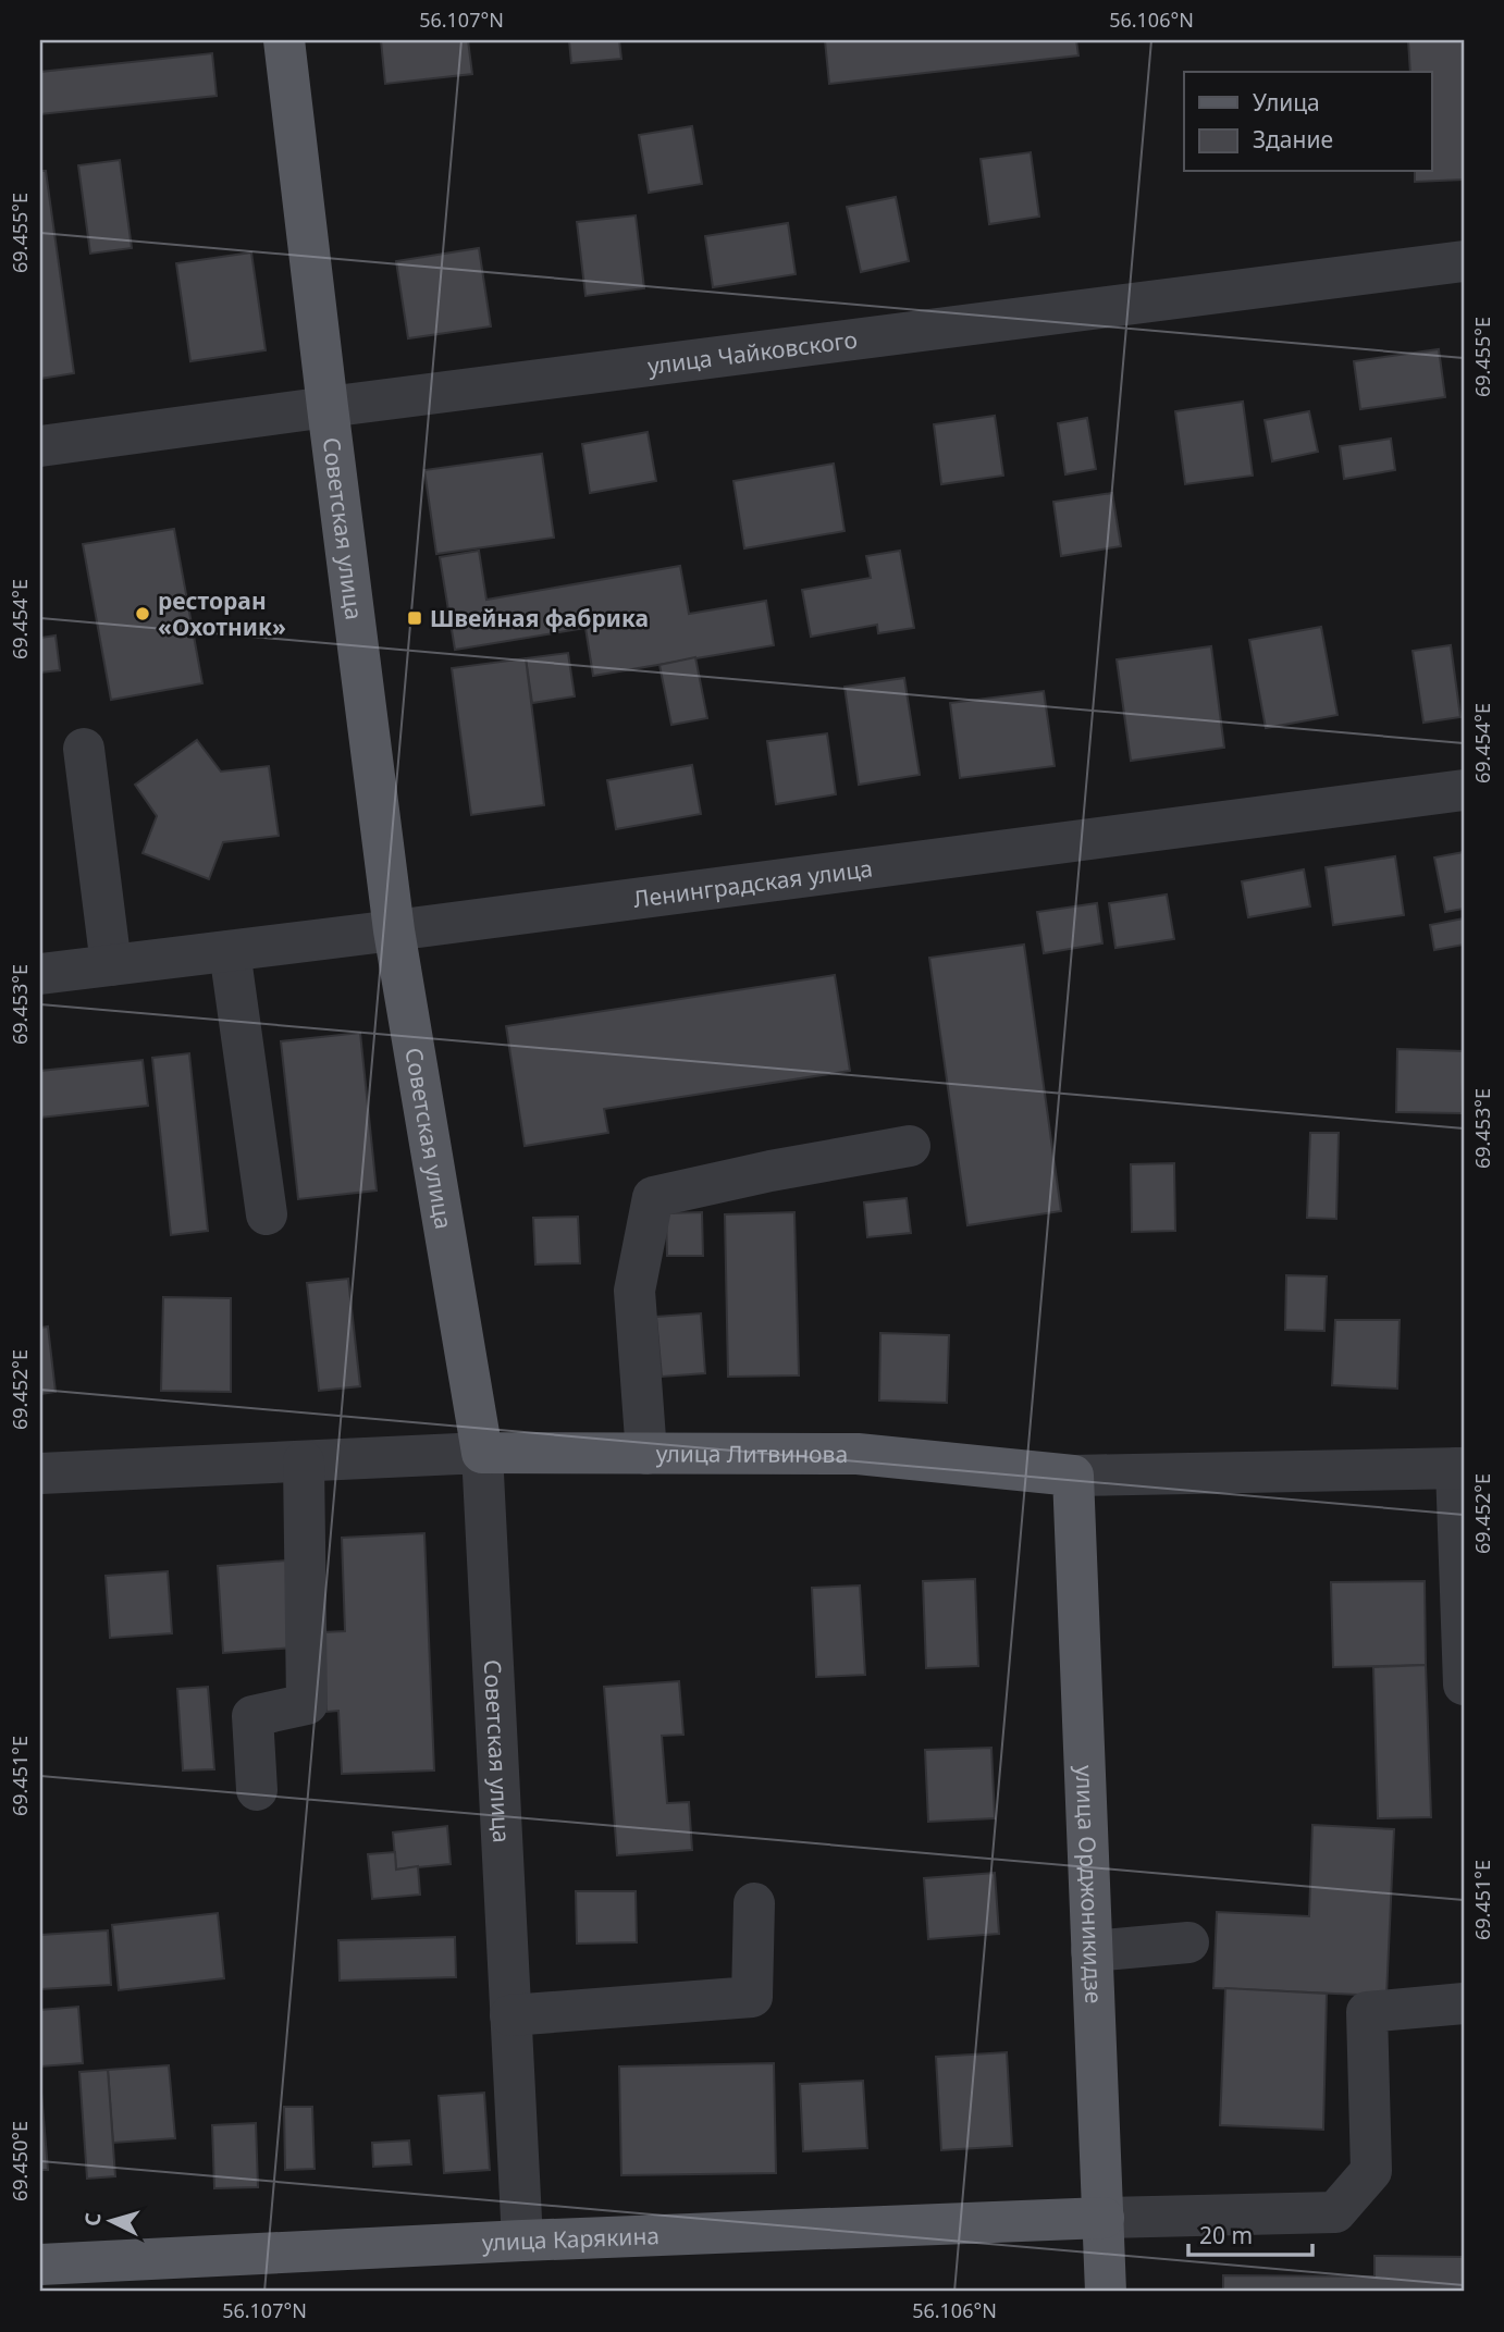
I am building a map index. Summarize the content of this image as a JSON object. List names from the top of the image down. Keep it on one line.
{"streets":{"main road":["Советская улица","улица Литвинова","улица Орджоникидзе","улица Карякина"],"street":["улица Чайковского","Ленинградская улица"]},"crossings":[["улица Чайковского","Советская улица"],["Советская улица","Ленинградская улица"],["Советская улица","улица Литвинова"],["Советская улица","улица Карякина"],["улица Литвинова","улица Орджоникидзе"],["улица Орджоникидзе","улица Карякина"]],"places":{"other":["ресторан «Охотник»"],"transit":["Швейная фабрика"]},"legend":["Улица","Здание"],"scale_bar":"20 m","north":"left","coordinates":["56.107°N","56.106°N","69.455°E","69.454°E","69.453°E","69.452°E","69.451°E","69.450°E"]}
